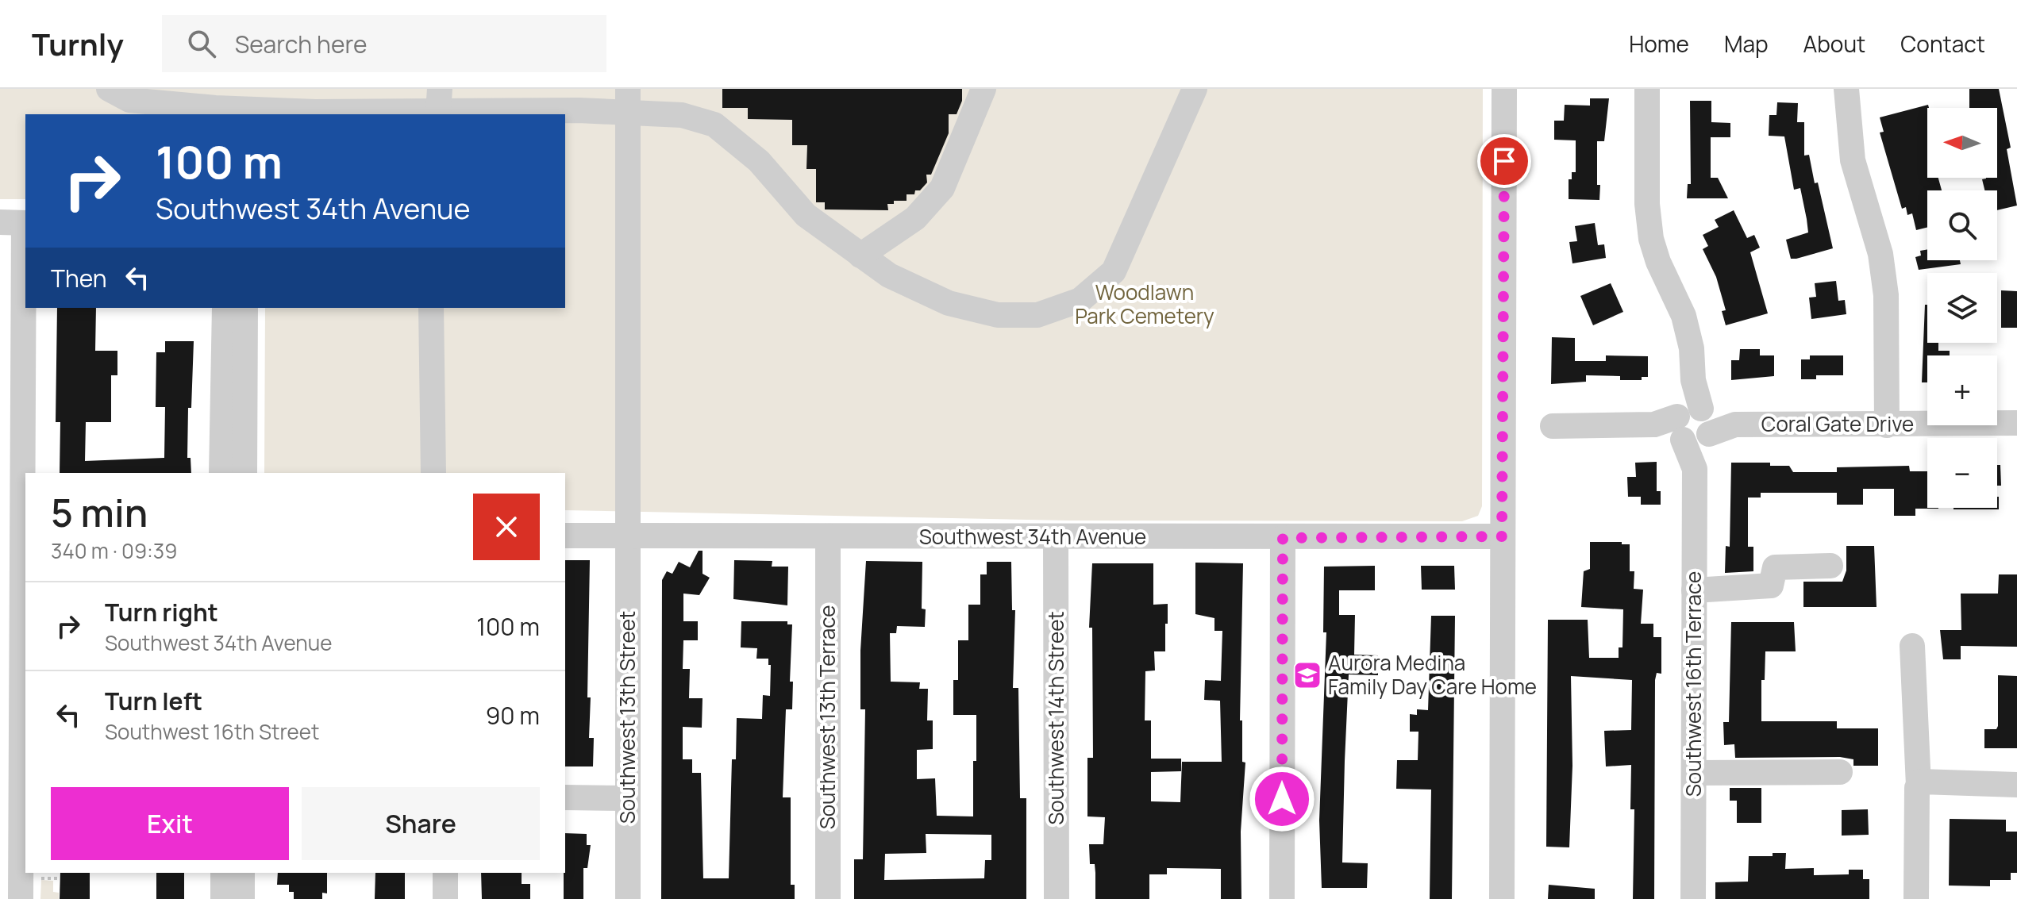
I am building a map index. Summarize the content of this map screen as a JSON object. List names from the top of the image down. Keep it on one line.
{"streets":{"street":["Coral Gate Drive","Southwest 34th Avenue","Southwest 16th Terrace","Southwest 13th Street","Southwest 13th Terrace","Southwest 14th Street"]},"crossings":[["Coral Gate Drive","Southwest 16th Terrace"],["Southwest 34th Avenue","Southwest 13th Street"],["Southwest 34th Avenue","Southwest 13th Terrace"],["Southwest 34th Avenue","Southwest 14th Street"]],"parks":["Woodlawn Park Cemetery"],"places":{"school or university":["Aurora Medina Family Day Care Home"]},"north":"left","page":{"header":"Turnly","search":"Search here","nav":["Home","Map","About","Contact"],"map_buttons":["+","−"],"turn":["100 m","Southwest 34th Avenue"],"then":"Then","heading":["5 min","340 m · 09:39"],"list":[{"name":"Turn right","note":"Southwest 34th Avenue","value":"100 m"},{"name":"Turn left","note":"Southwest 16th Street","value":"90 m"}],"buttons":["Exit","Share"]}}
